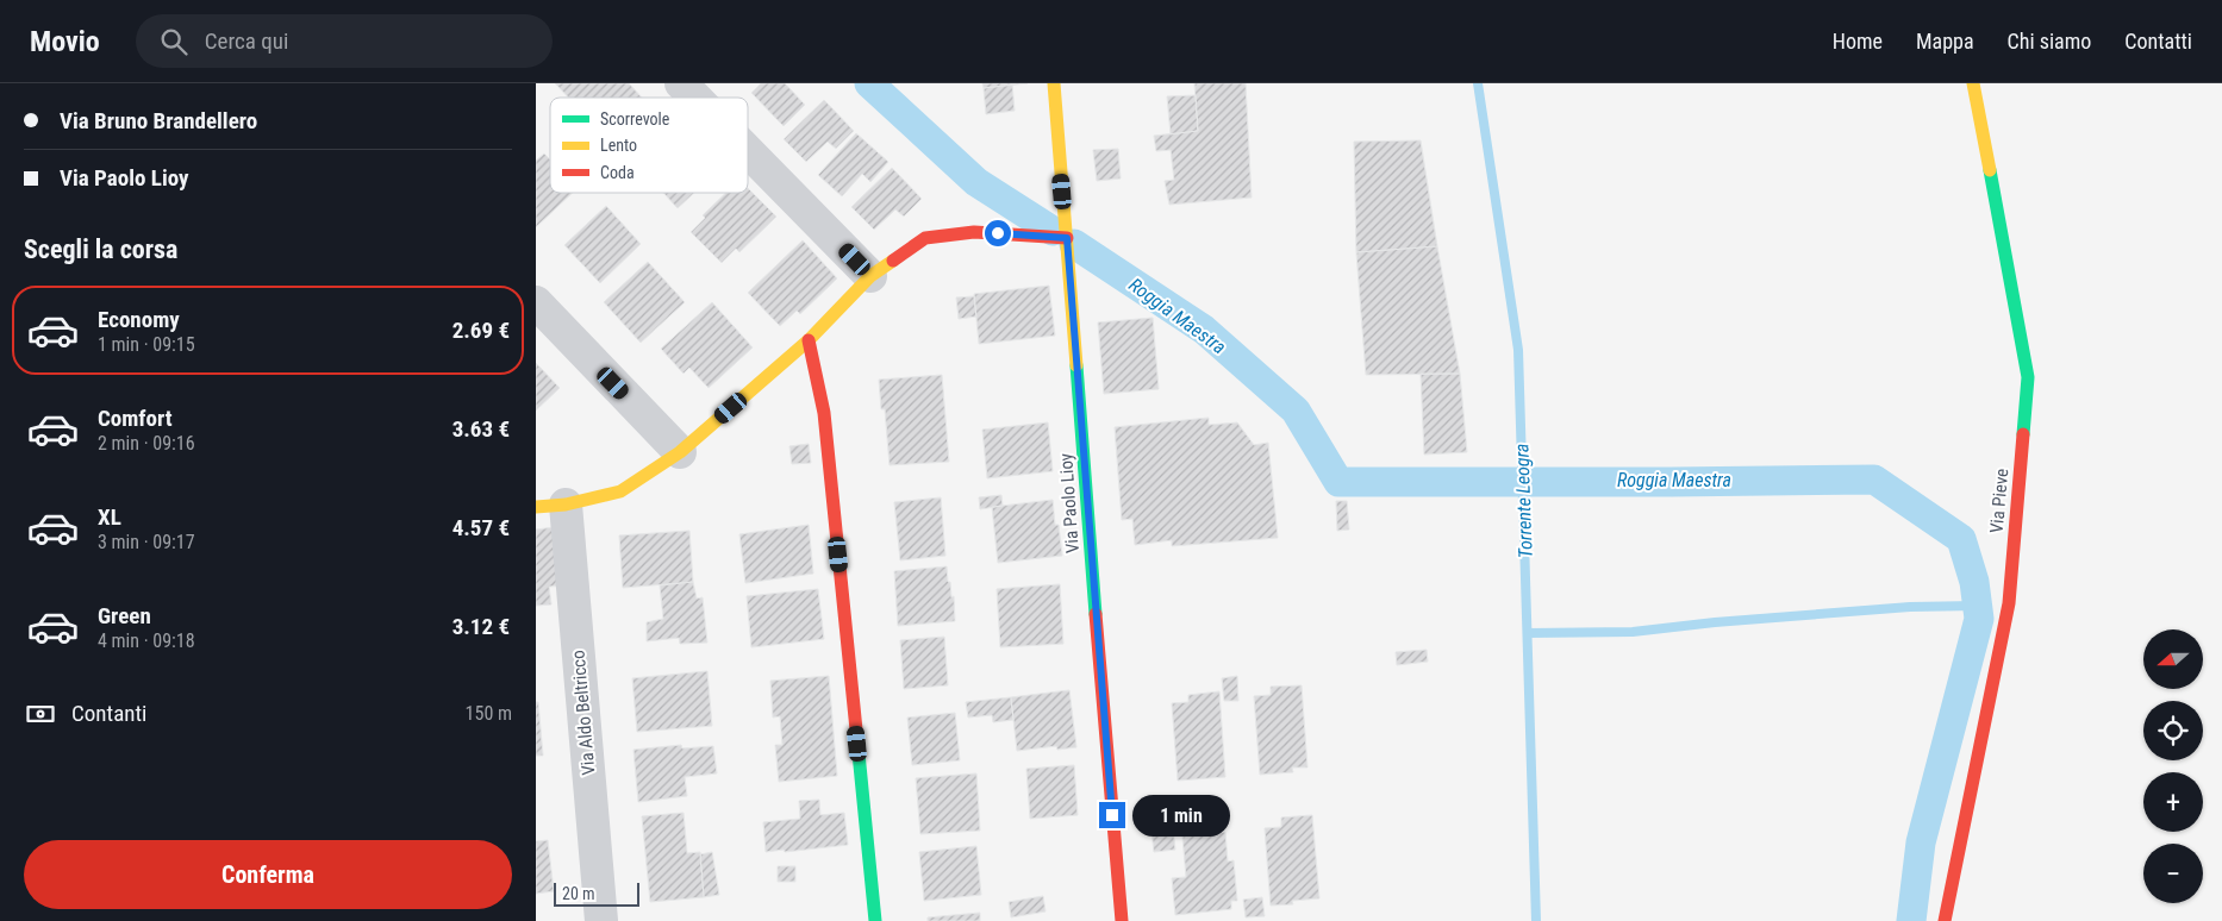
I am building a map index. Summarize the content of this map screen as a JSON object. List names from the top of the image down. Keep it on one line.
{"streets":{"street":["Via Pieve","Via Paolo Lioy","Via Aldo Beltricco"]},"water":["Roggia Maestra","Torrente Leogra"],"legend":["Scorrevole","Lento","Coda"],"scale_bar":"20 m","north":"left","page":{"header":"Movio","search":"Cerca qui","nav":["Home","Mappa","Chi siamo","Contatti"],"banner":["Via Bruno Brandellero","Via Paolo Lioy"],"heading":"Scegli la corsa","list":[{"name":"Economy","note":"1 min · 09:15","value":"2.69 €"},{"name":"Comfort","note":"2 min · 09:16","value":"3.63 €"},{"name":"XL","note":"3 min · 09:17","value":"4.57 €"},{"name":"Green","note":"4 min · 09:18","value":"3.12 €"}],"map_buttons":["+","−"],"pay":["Contanti","150 m"],"bubble":"1 min","buttons":"Conferma","scale":"20 m"}}
